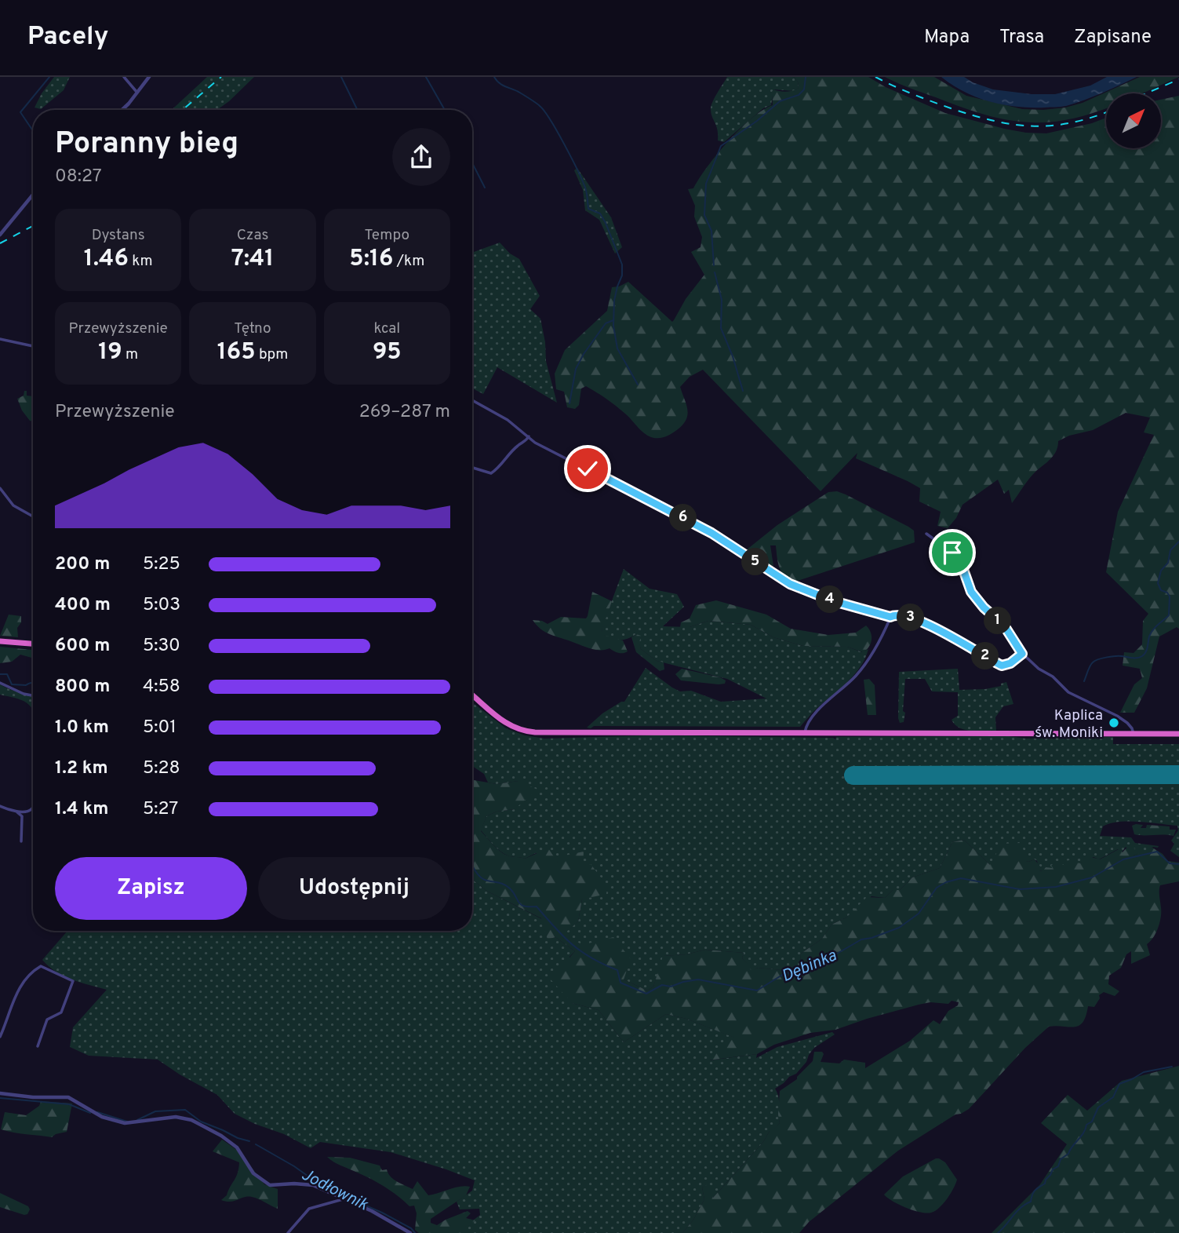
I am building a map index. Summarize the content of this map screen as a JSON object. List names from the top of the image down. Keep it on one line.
{"water":["Dębinka","Jodłownik"],"places":["Kaplica św. Moniki"],"north":"top right","page":{"header":"Pacely","nav":["Mapa","Trasa","Zapisane"],"heading":["Poranny bieg","08:27"],"stats":[["Dystans","1.46 km"],["Czas","7:41"],["Tempo","5:16 /km"],["Przewyższenie","19 m"],["Tętno","165 bpm"],["kcal","95"]],"chart":["Przewyższenie","269–287 m"],"pins":["6","5","4","3","1","2"],"list":[{"name":"200 m","note":"5:25"},{"name":"400 m","note":"5:03"},{"name":"600 m","note":"5:30"},{"name":"800 m","note":"4:58"},{"name":"1.0 km","note":"5:01"},{"name":"1.2 km","note":"5:28"},{"name":"1.4 km","note":"5:27"}],"buttons":["Zapisz","Udostępnij"]}}
